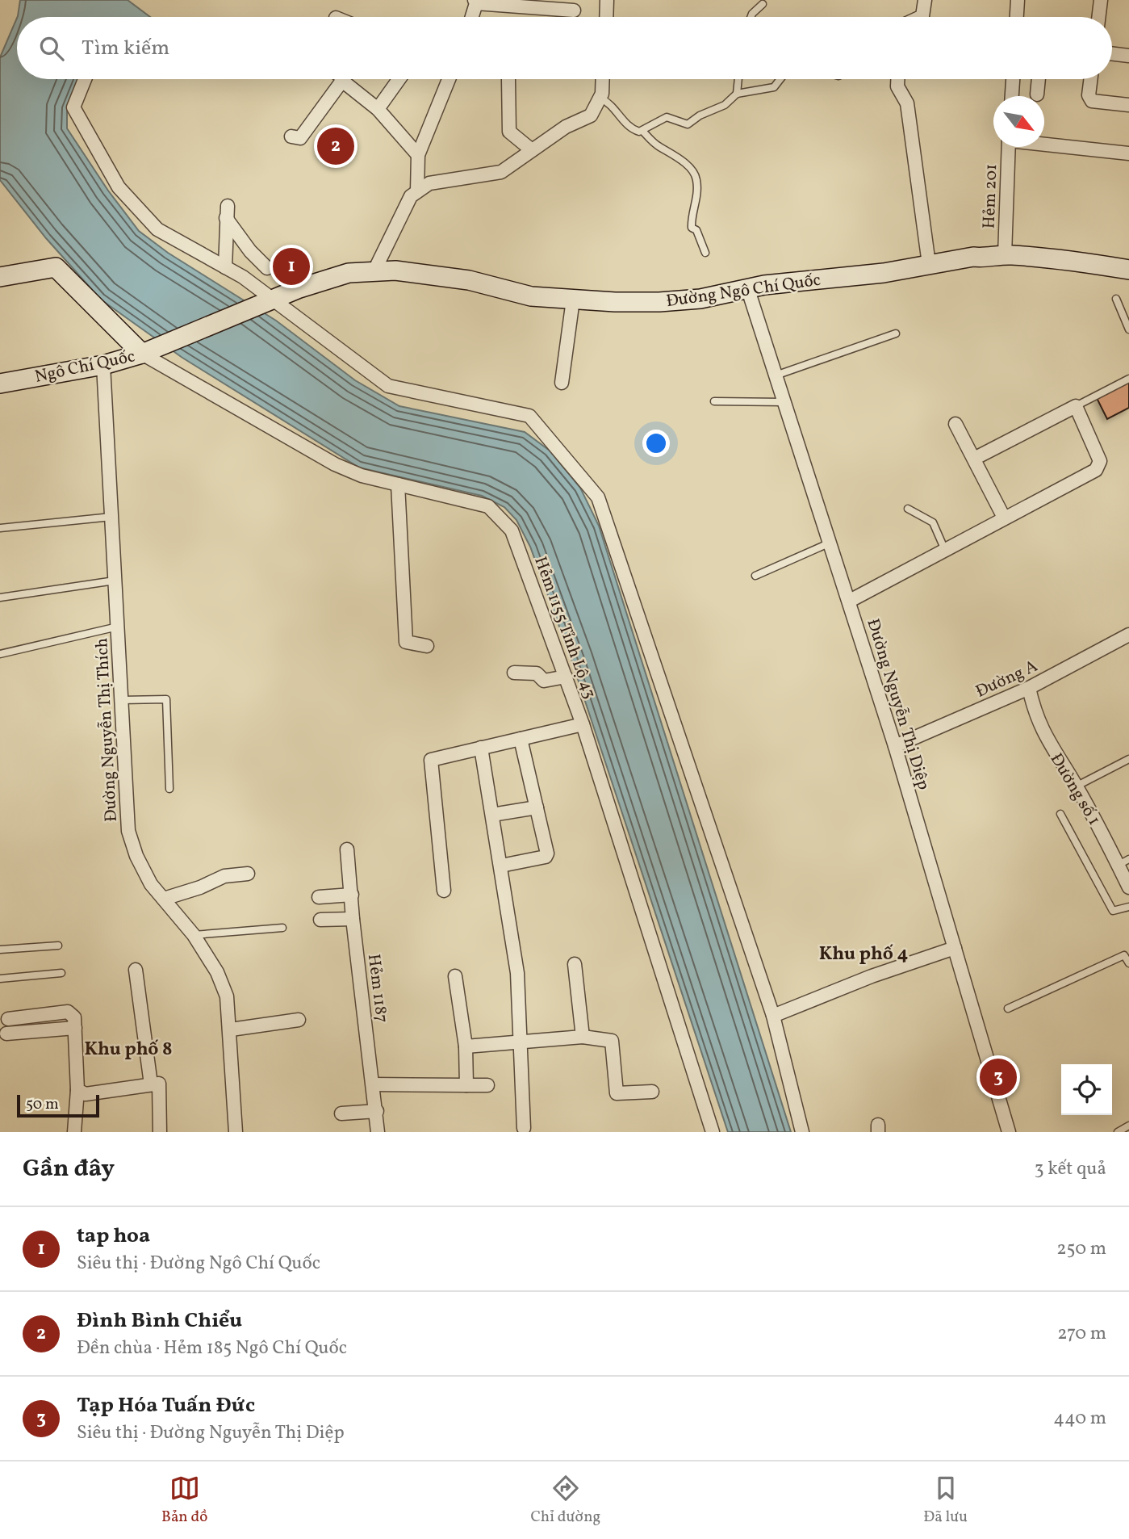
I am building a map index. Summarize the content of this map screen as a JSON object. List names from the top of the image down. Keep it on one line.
{"streets":{"main road":["Đường Ngô Chí Quốc","Ngô Chí Quốc"],"street":["Hẻm 201","Hẻm 1155 Tỉnh Lộ 43","Đường A","Đường Nguyễn Thị Diệp","Đường Nguyễn Thị Thích","Đường số 1","Hẻm 1187"]},"crossings":[["Hẻm 201","Đường Ngô Chí Quốc"],["Đường Ngô Chí Quốc","Ngô Chí Quốc"],["Đường Ngô Chí Quốc","Đường Nguyễn Thị Diệp"],["Ngô Chí Quốc","Hẻm 1155 Tỉnh Lộ 43"],["Ngô Chí Quốc","Đường Nguyễn Thị Thích"],["Đường A","Đường Nguyễn Thị Diệp"],["Đường A","Đường số 1"]],"districts":["Khu phố 4","Khu phố 8"],"scale_bar":"50 m","north":"bottom right","page":{"search":"Tìm kiếm","pins":["2","1","3"],"scale":"50 m","heading":["Gần đây","3 kết quả"],"list":[{"mark":"1","name":"tap hoa","note":"Siêu thị · Đường Ngô Chí Quốc","value":"250 m"},{"mark":"2","name":"Đình Bình Chiểu","note":"Đền chùa · Hẻm 185 Ngô Chí Quốc","value":"270 m"},{"mark":"3","name":"Tạp Hóa Tuấn Đức","note":"Siêu thị · Đường Nguyễn Thị Diệp","value":"440 m"}],"nav":["Bản đồ","Chỉ đường","Đã lưu"]}}
